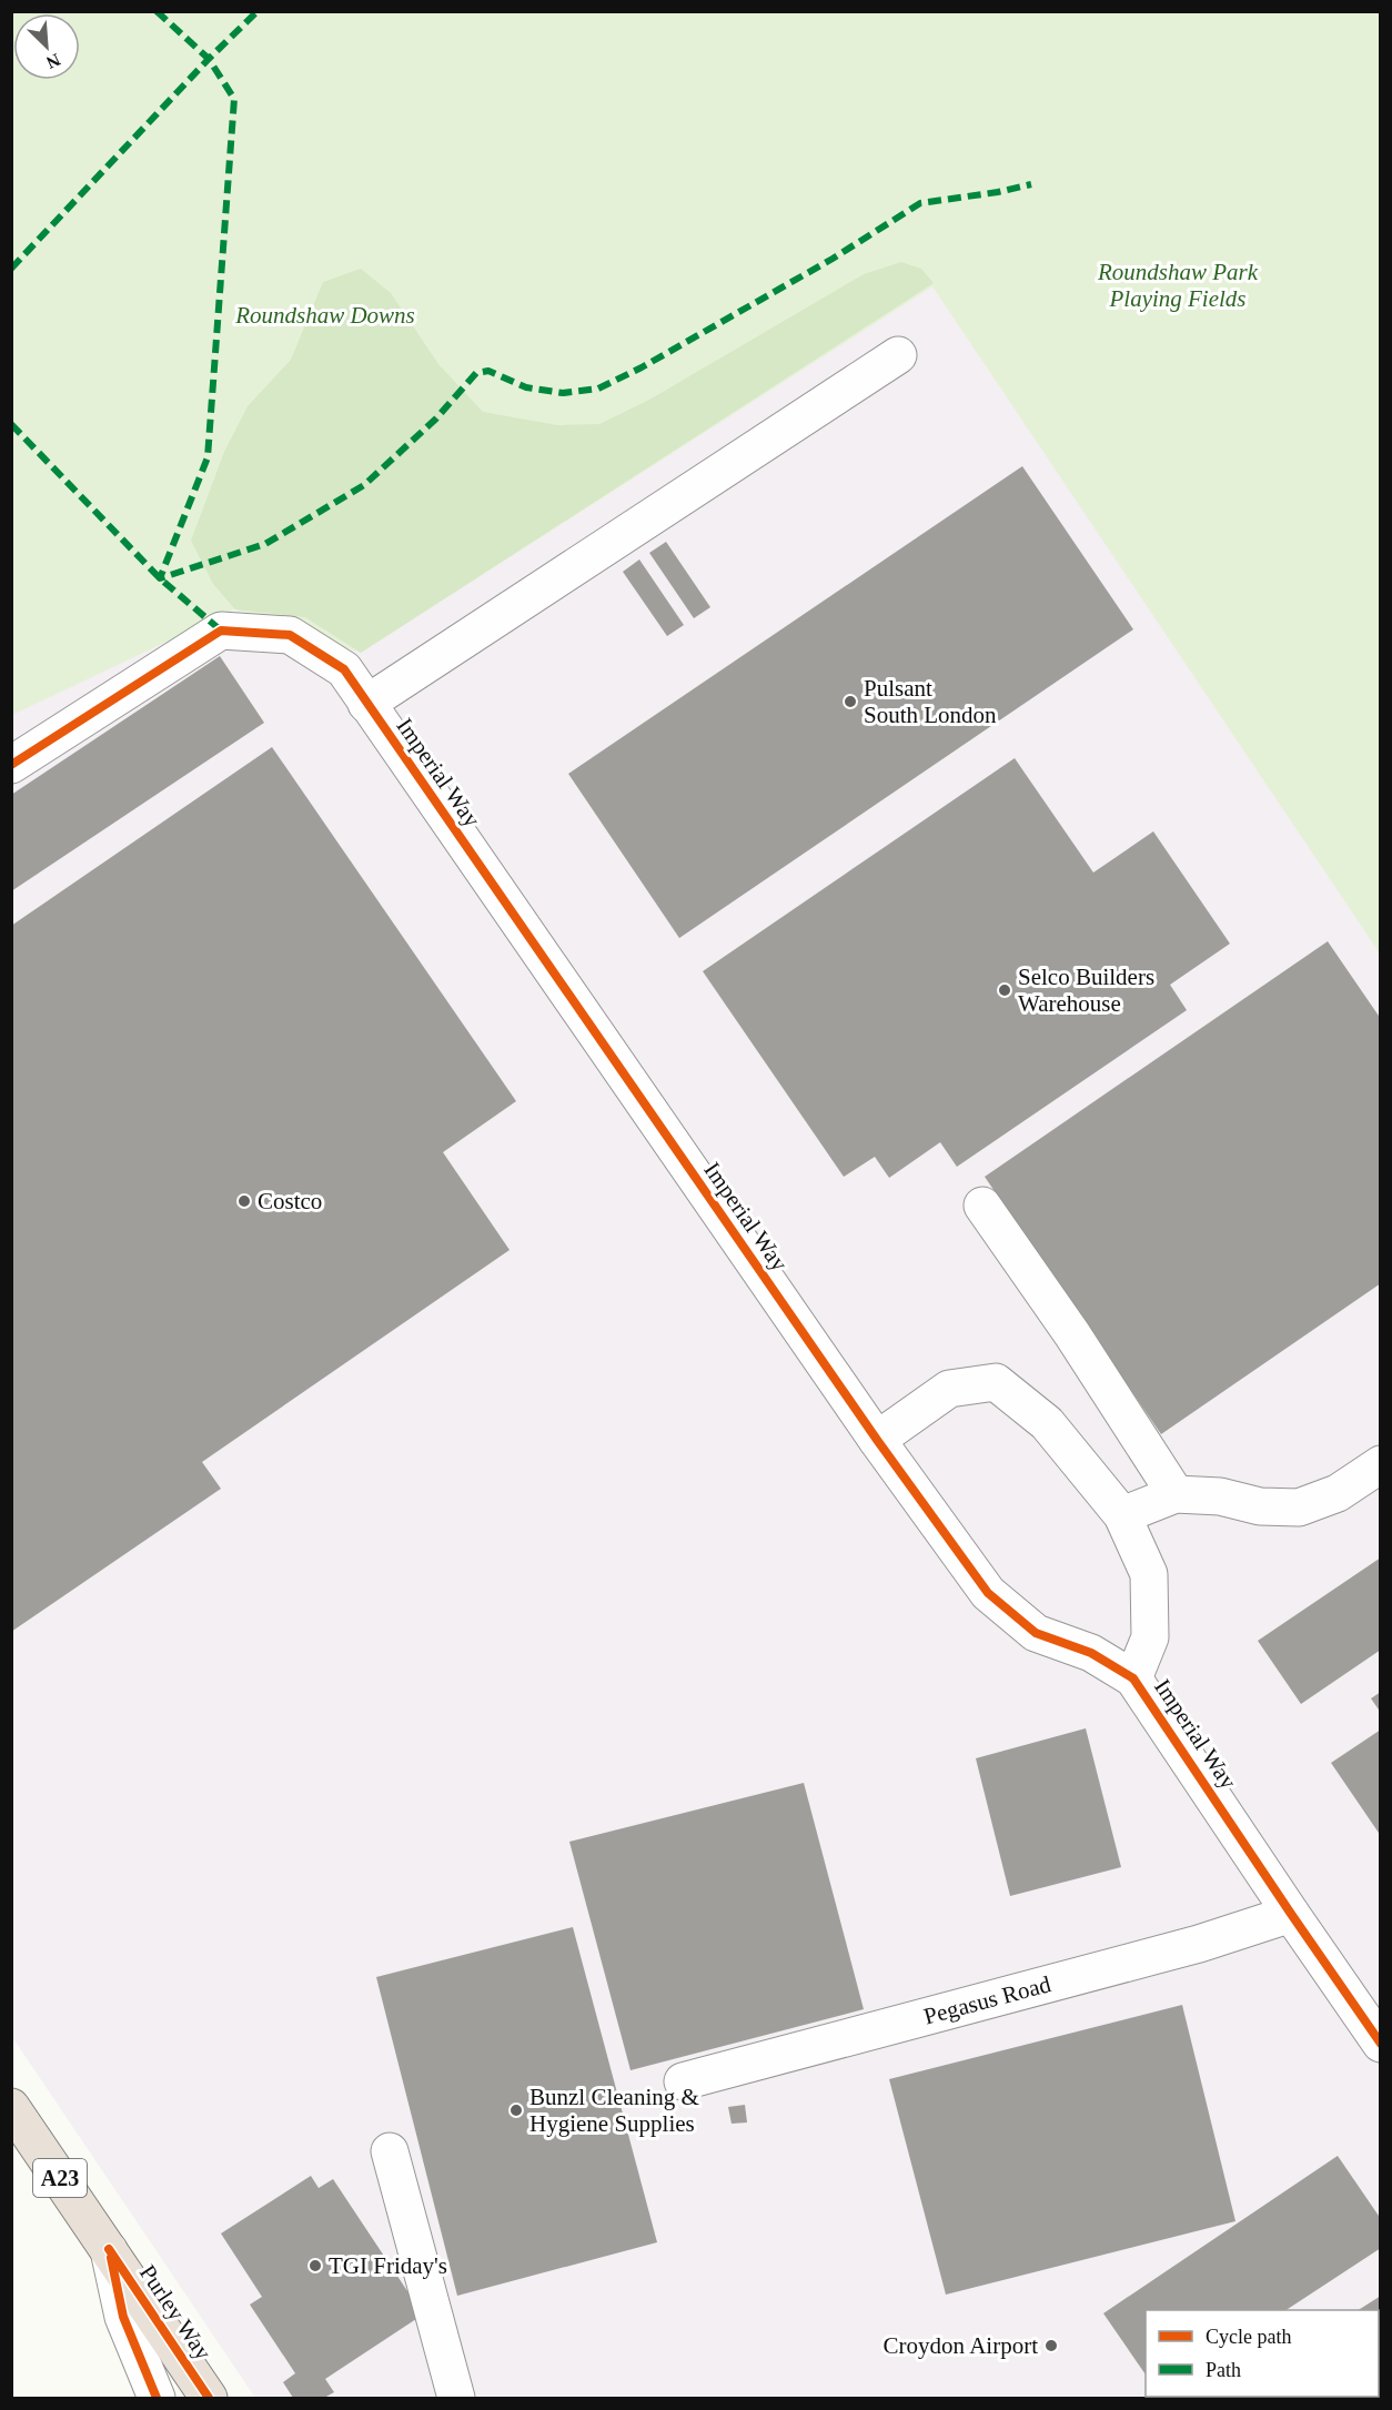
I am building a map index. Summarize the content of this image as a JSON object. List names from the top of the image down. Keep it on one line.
{"streets":{"highway":["A23","Purley Way"],"street":["Imperial Way","Pegasus Road"]},"crossings":[["Imperial Way","Pegasus Road"]],"parks":["Roundshaw Park Playing Fields","Roundshaw Downs"],"places":["Pulsant South London","Selco Builders Warehouse","Costco","Bunzl Cleaning & Hygiene Supplies","TGI Friday's","Croydon Airport"],"legend":["Cycle path","Path"],"north":"bottom right"}
